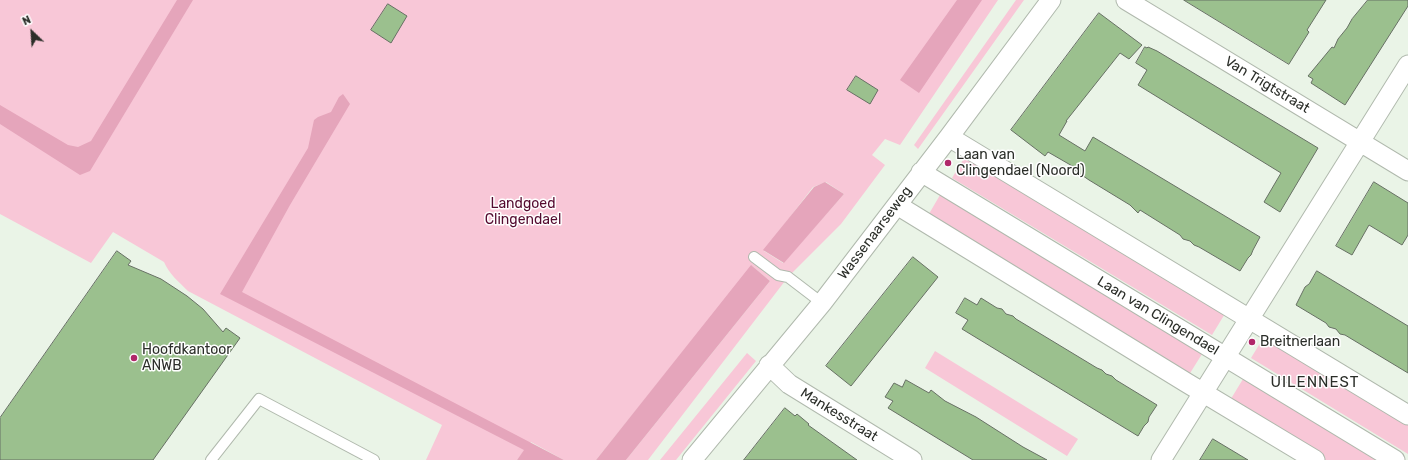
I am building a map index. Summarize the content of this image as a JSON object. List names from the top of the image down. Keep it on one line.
{"streets":{"street":["Van Trigtstraat","Wassenaarseweg","Laan van Clingendael","Mankesstraat"]},"crossings":[["Wassenaarseweg","Laan van Clingendael"],["Wassenaarseweg","Mankesstraat"]],"districts":["UILENNEST"],"parks":["Landgoed Clingendael"],"places":["Laan van Clingendael (Noord)","Breitnerlaan","Hoofdkantoor ANWB"],"north":"top left"}
